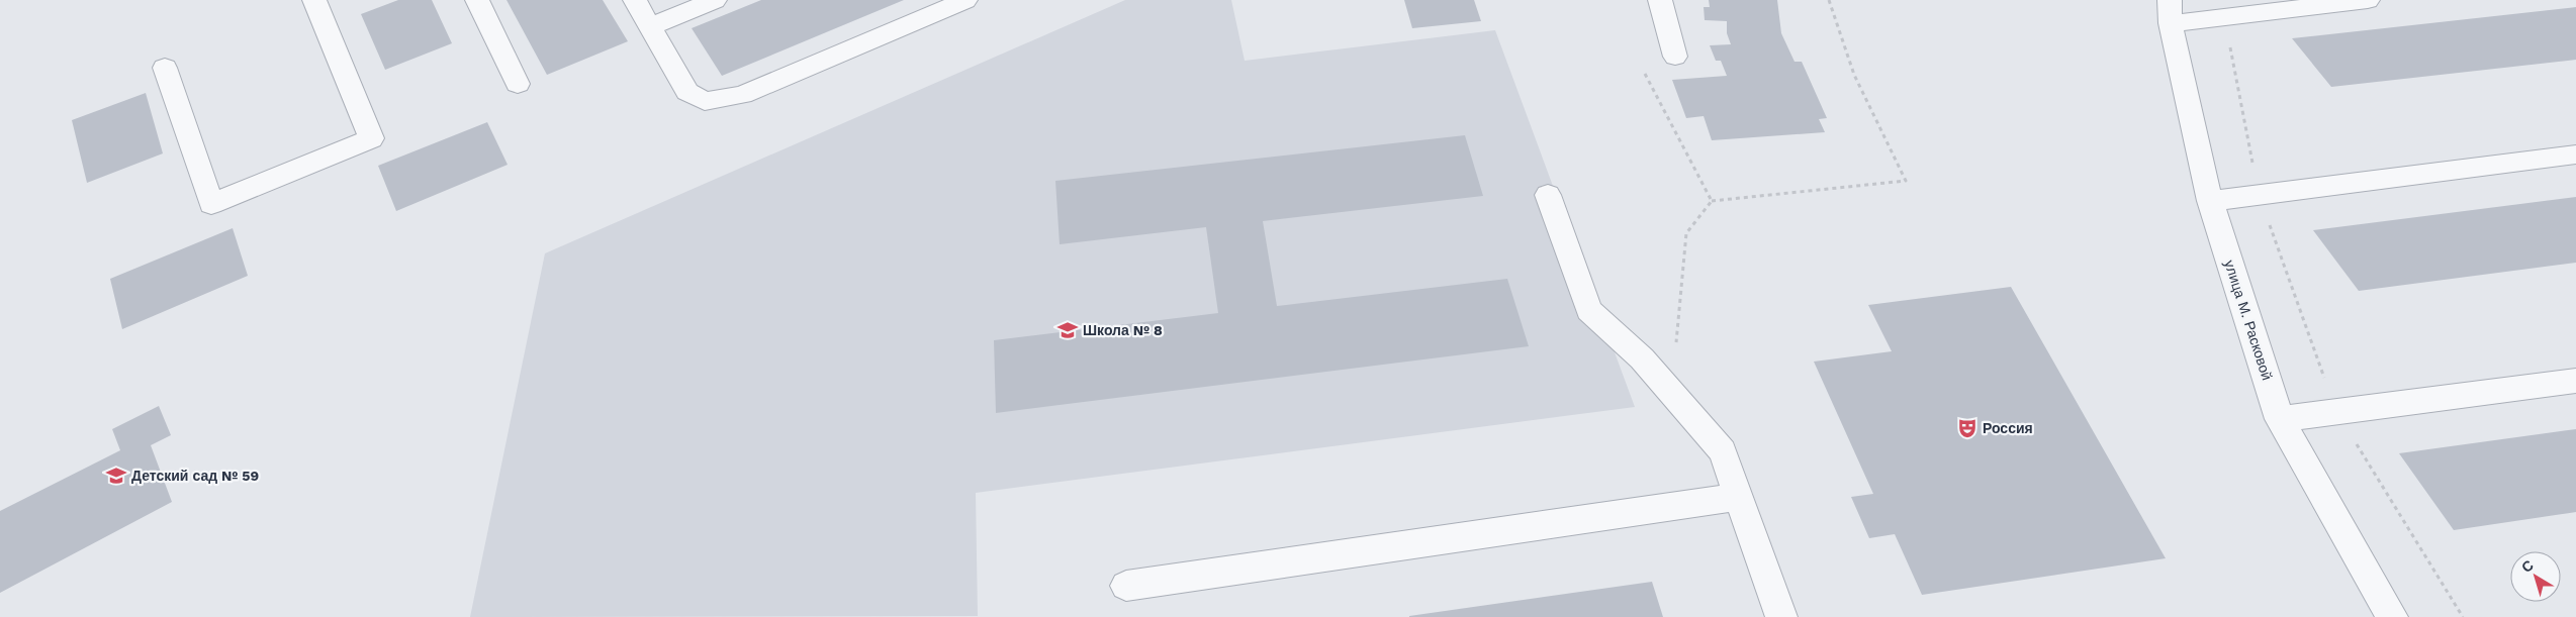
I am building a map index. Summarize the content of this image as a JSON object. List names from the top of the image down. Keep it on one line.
{"streets":{"street":["улица М. Расковой"]},"places":{"school or university":["Школа № 8","Детский сад № 59"],"theatre":["Россия"]},"north":"top left"}
